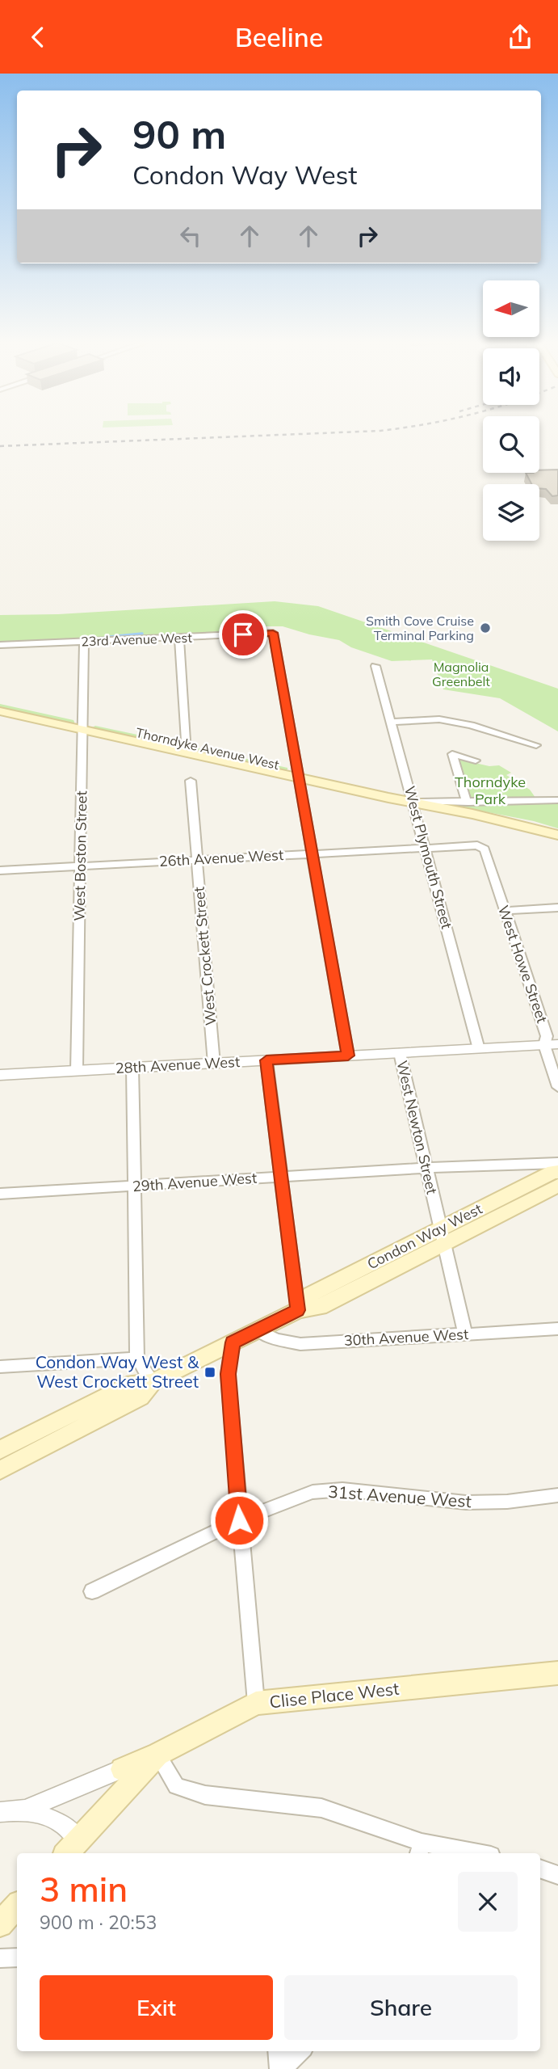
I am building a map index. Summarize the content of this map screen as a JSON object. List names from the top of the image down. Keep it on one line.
{"streets":{"main road":["Thorndyke Avenue West","Condon Way West","Clise Place West"],"street":["23rd Avenue West","West Boston Street","West Plymouth Street","26th Avenue West","West Crockett Street","West Howe Street","28th Avenue West","West Newton Street","29th Avenue West","30th Avenue West","31st Avenue West"]},"crossings":[["23rd Avenue West","Thorndyke Avenue West"],["23rd Avenue West","West Boston Street"],["Thorndyke Avenue West","West Boston Street"],["Thorndyke Avenue West","West Plymouth Street"],["West Boston Street","26th Avenue West"],["West Boston Street","28th Avenue West"],["West Plymouth Street","26th Avenue West"],["West Plymouth Street","28th Avenue West"],["26th Avenue West","West Crockett Street"],["26th Avenue West","West Howe Street"],["West Crockett Street","28th Avenue West"],["West Howe Street","28th Avenue West"],["28th Avenue West","West Newton Street"],["West Newton Street","29th Avenue West"],["West Newton Street","Condon Way West"],["West Newton Street","30th Avenue West"],["Condon Way West","30th Avenue West"]],"parks":["Magnolia Greenbelt","Thorndyke Park"],"places":{"other":["Smith Cove Cruise Terminal Parking"],"transit":["Condon Way West & West Crockett Street"]},"north":"left","page":{"header":"Beeline","turn":["90 m","Condon Way West"],"heading":["3 min","900 m · 20:53"],"buttons":["Exit","Share"]}}
